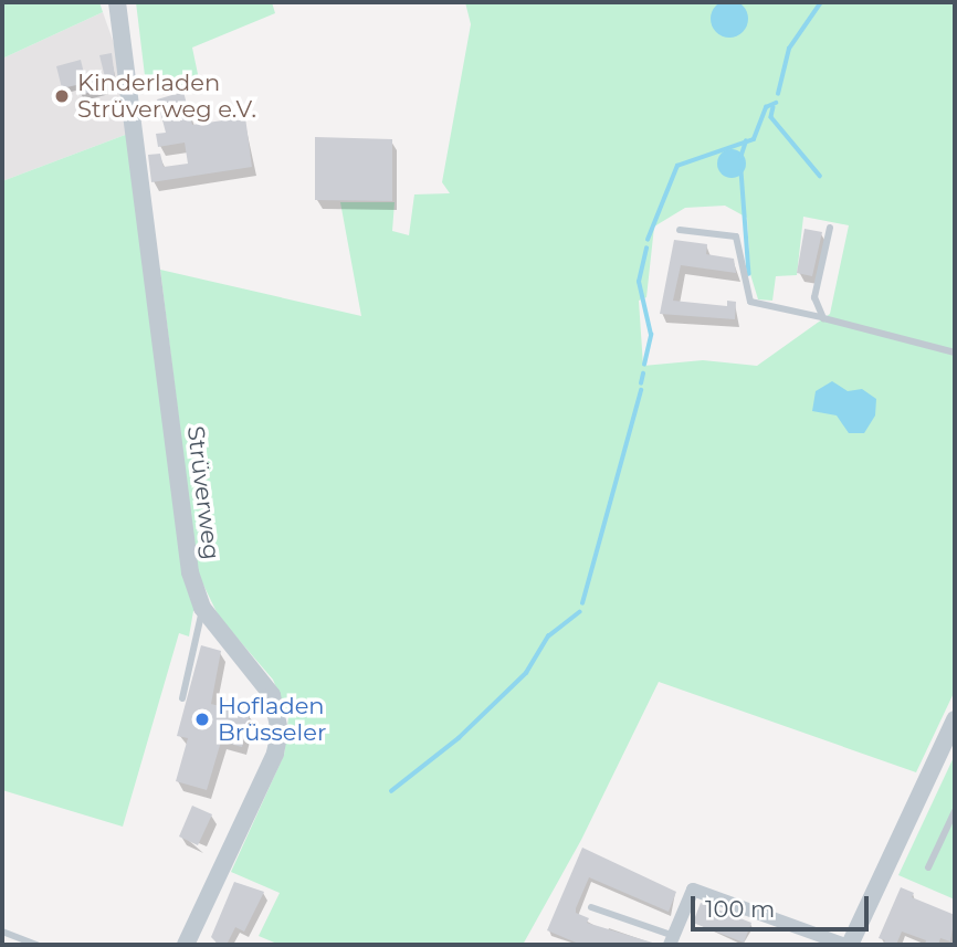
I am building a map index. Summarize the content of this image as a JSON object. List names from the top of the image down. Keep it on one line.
{"streets":{"street":["Strüverweg"]},"places":["Kinderladen Strüverweg e.V.","Hofladen Brüsseler"],"scale_bar":"100 m"}
